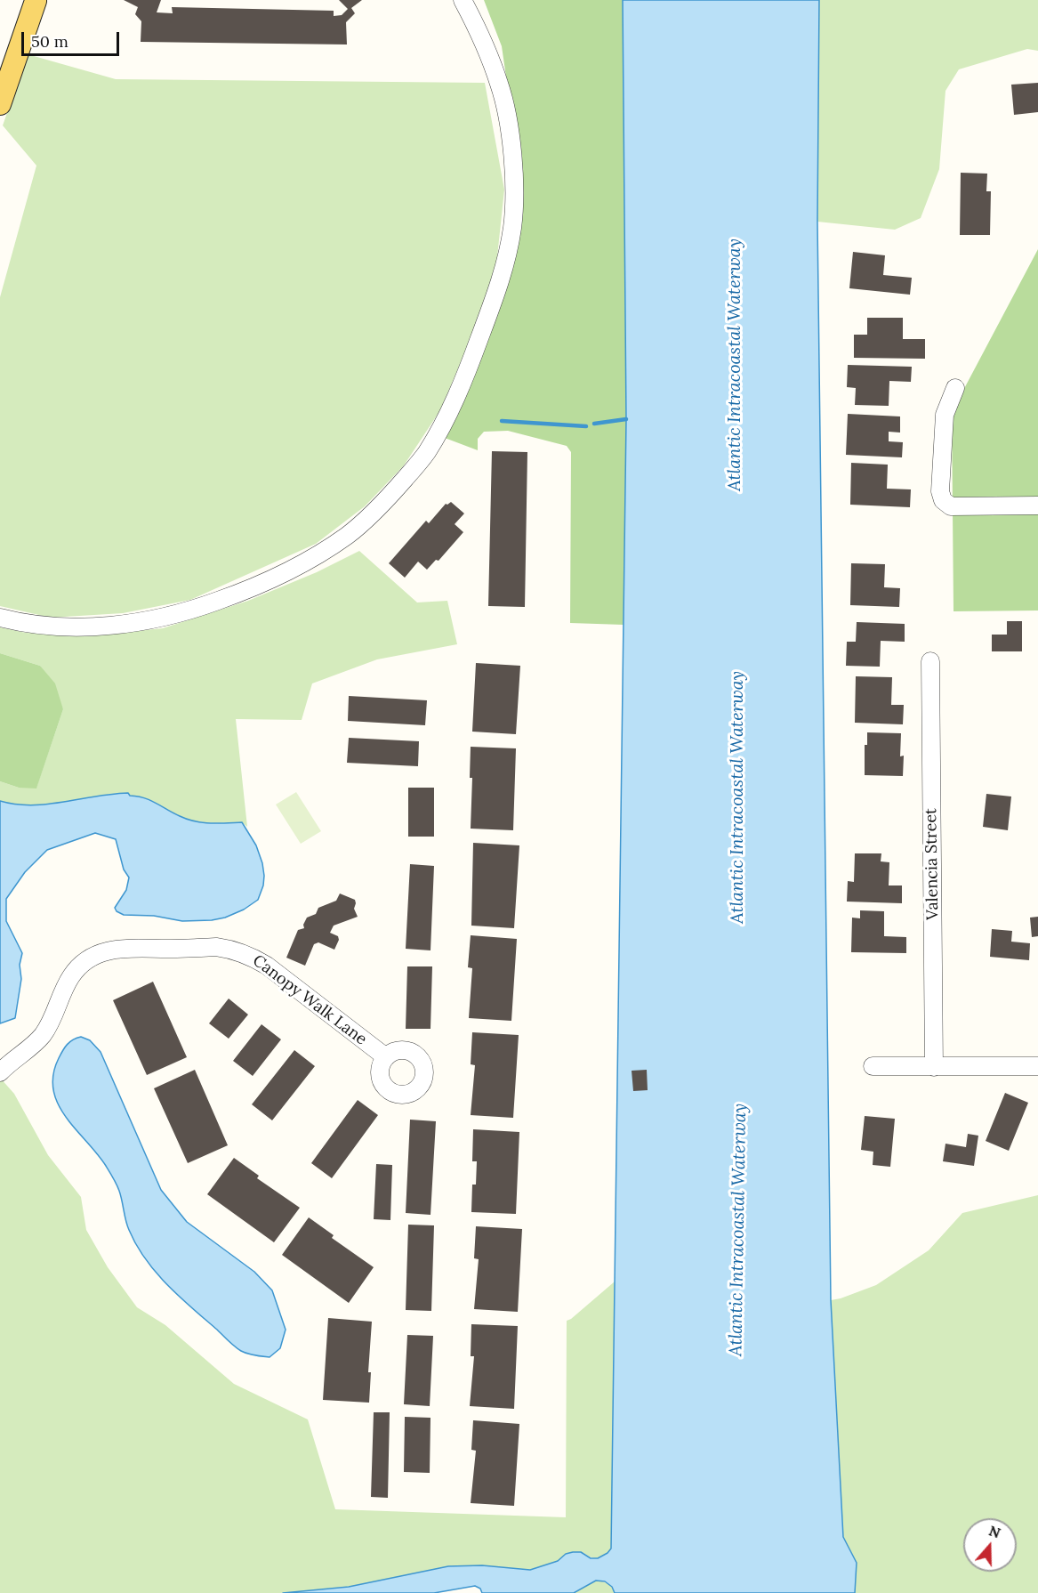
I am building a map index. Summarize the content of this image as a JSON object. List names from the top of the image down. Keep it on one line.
{"streets":{"street":["Valencia Street","Canopy Walk Lane"]},"water":["Atlantic Intracoastal Waterway"],"scale_bar":"50 m","north":"top"}
